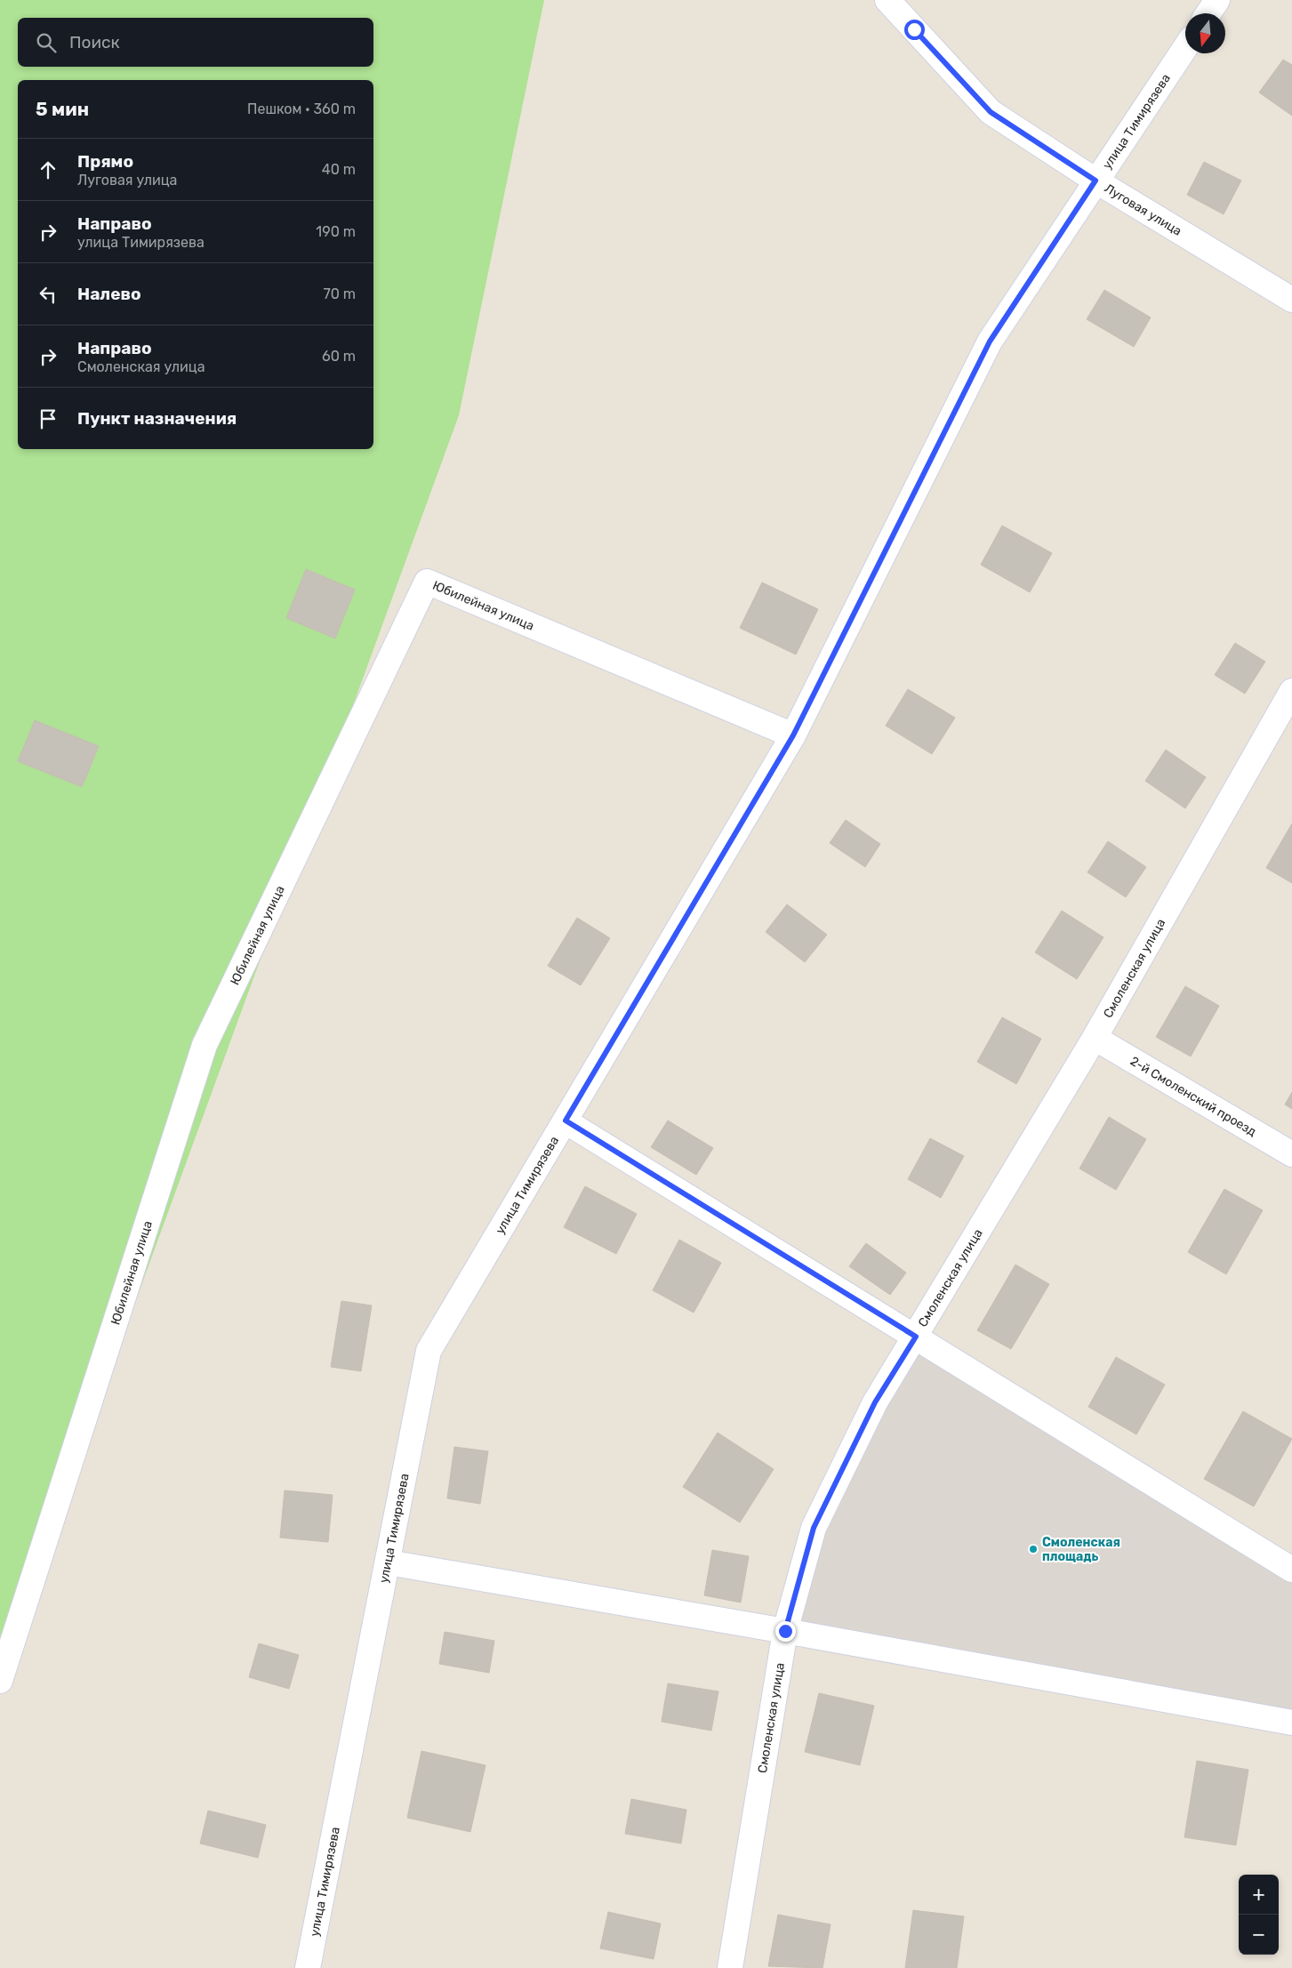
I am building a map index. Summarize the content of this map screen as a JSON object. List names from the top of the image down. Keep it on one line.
{"streets":{"street":["улица Тимирязева","Луговая улица","Юбилейная улица","Смоленская улица","2-й Смоленский проезд"]},"crossings":[["улица Тимирязева","Луговая улица"],["улица Тимирязева","Юбилейная улица"],["Смоленская улица","2-й Смоленский проезд"]],"places":["Смоленская площадь"],"north":"bottom","page":{"search":"Поиск","heading":["5 мин","Пешком · 360 m"],"list":[["Прямо","Луговая улица","40 m"],["Направо","улица Тимирязева","190 m"],["Налево","70 m"],["Направо","Смоленская улица","60 m"],"Пункт назначения"],"map_buttons":["+","−"]}}
